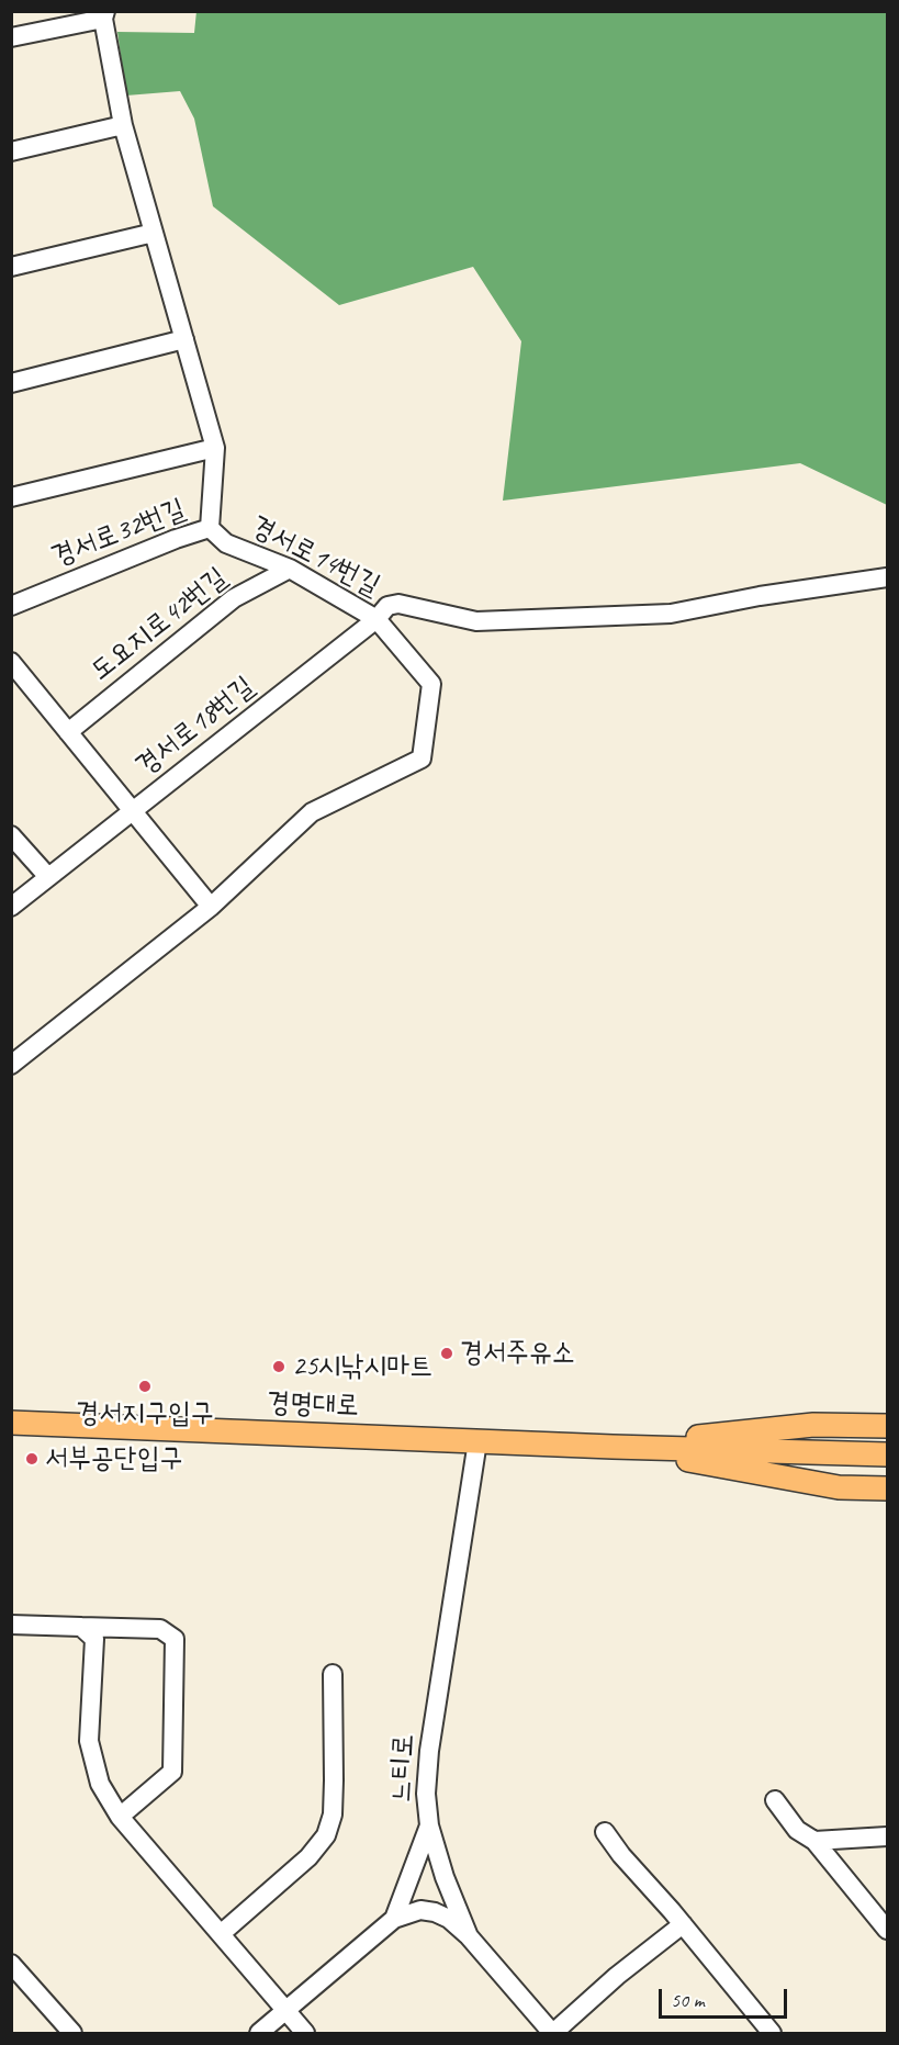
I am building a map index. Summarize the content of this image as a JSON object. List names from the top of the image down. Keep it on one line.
{"streets":{"main road":["경명대로"],"street":["경서로32번길","경서로14번길","도요지로42번길","경서로18번길","느티로"]},"crossings":[["경서로32번길","경서로14번길"],["경서로14번길","도요지로42번길"],["경서로14번길","경서로18번길"],["경명대로","느티로"]],"places":["경서주유소","25시낚시마트","경서지구입구","서부공단입구"],"scale_bar":"50 m"}
